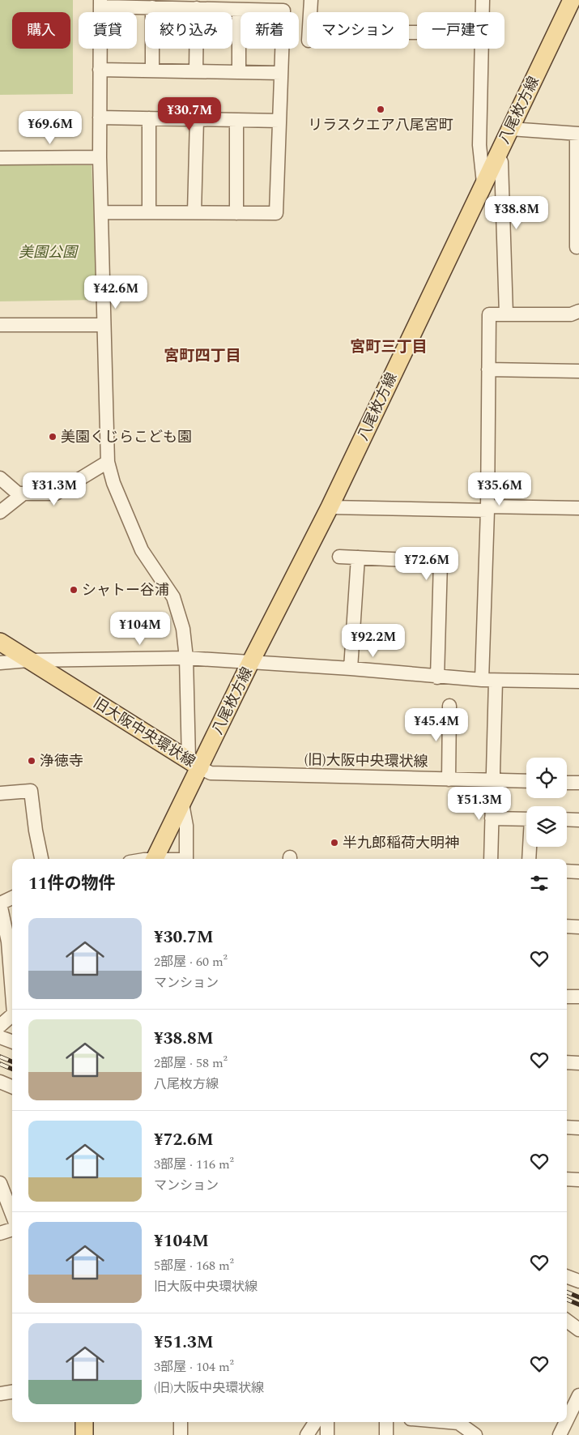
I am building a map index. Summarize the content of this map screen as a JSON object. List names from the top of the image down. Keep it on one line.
{"streets":{"main road":["八尾枚方線","旧大阪中央環状線"],"street":["(旧)大阪中央環状線"]},"crossings":[["八尾枚方線","旧大阪中央環状線"],["八尾枚方線","(旧)大阪中央環状線"],["旧大阪中央環状線","(旧)大阪中央環状線"]],"districts":["宮町三丁目","宮町四丁目"],"parks":["美園公園"],"places":["リラスクエア八尾宮町","美園くじらこども園","シャトー谷浦","浄徳寺","半九郎稲荷大明神"],"page":{"chip":["購入","賃貸","絞り込み","新着","マンション","一戸建て"],"price":["¥30.7M","¥69.6M","¥38.8M","¥42.6M","¥31.3M","¥35.6M","¥72.6M","¥104M","¥92.2M","¥45.4M","¥51.3M"],"heading":"11件の物件","list":[{"name":"¥30.7M","note":"2部屋 · 60 m² · マンション"},{"name":"¥38.8M","note":"2部屋 · 58 m² · 八尾枚方線"},{"name":"¥72.6M","note":"3部屋 · 116 m² · マンション"},{"name":"¥104M","note":"5部屋 · 168 m² · 旧大阪中央環状線"},{"name":"¥51.3M","note":"3部屋 · 104 m² · (旧)大阪中央環状線"}]}}
